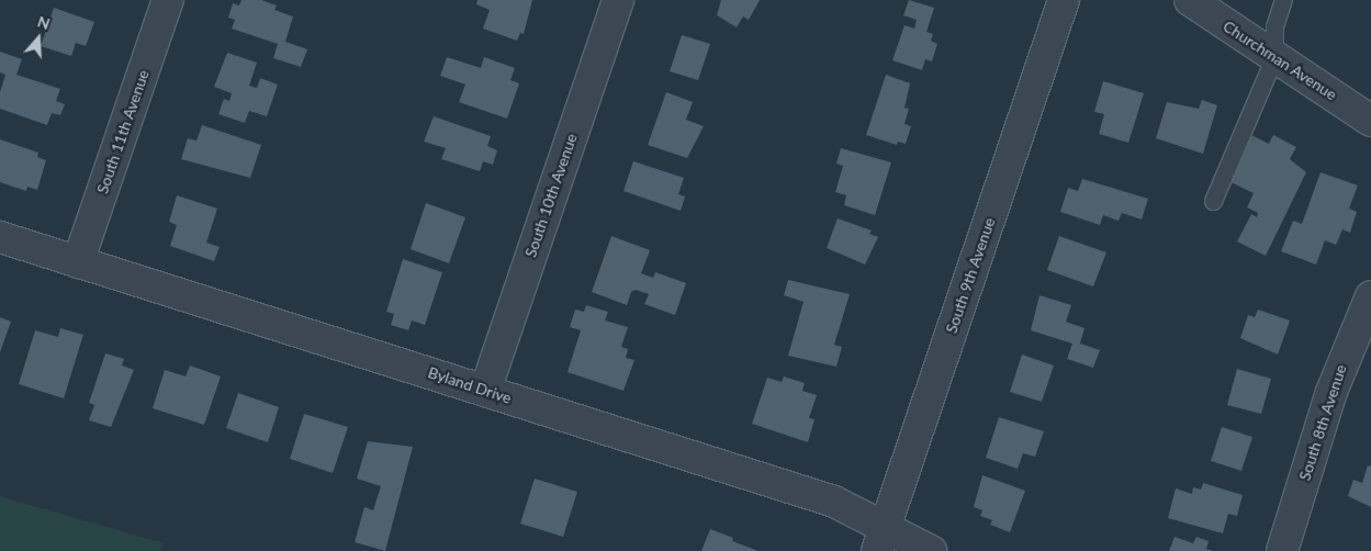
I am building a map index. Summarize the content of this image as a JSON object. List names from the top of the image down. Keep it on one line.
{"streets":{"street":["Churchman Avenue","South 11th Avenue","South 10th Avenue","South 9th Avenue","Byland Drive","South 8th Avenue"]},"crossings":[["South 11th Avenue","Byland Drive"],["South 10th Avenue","Byland Drive"],["South 9th Avenue","Byland Drive"]],"north":"top"}
